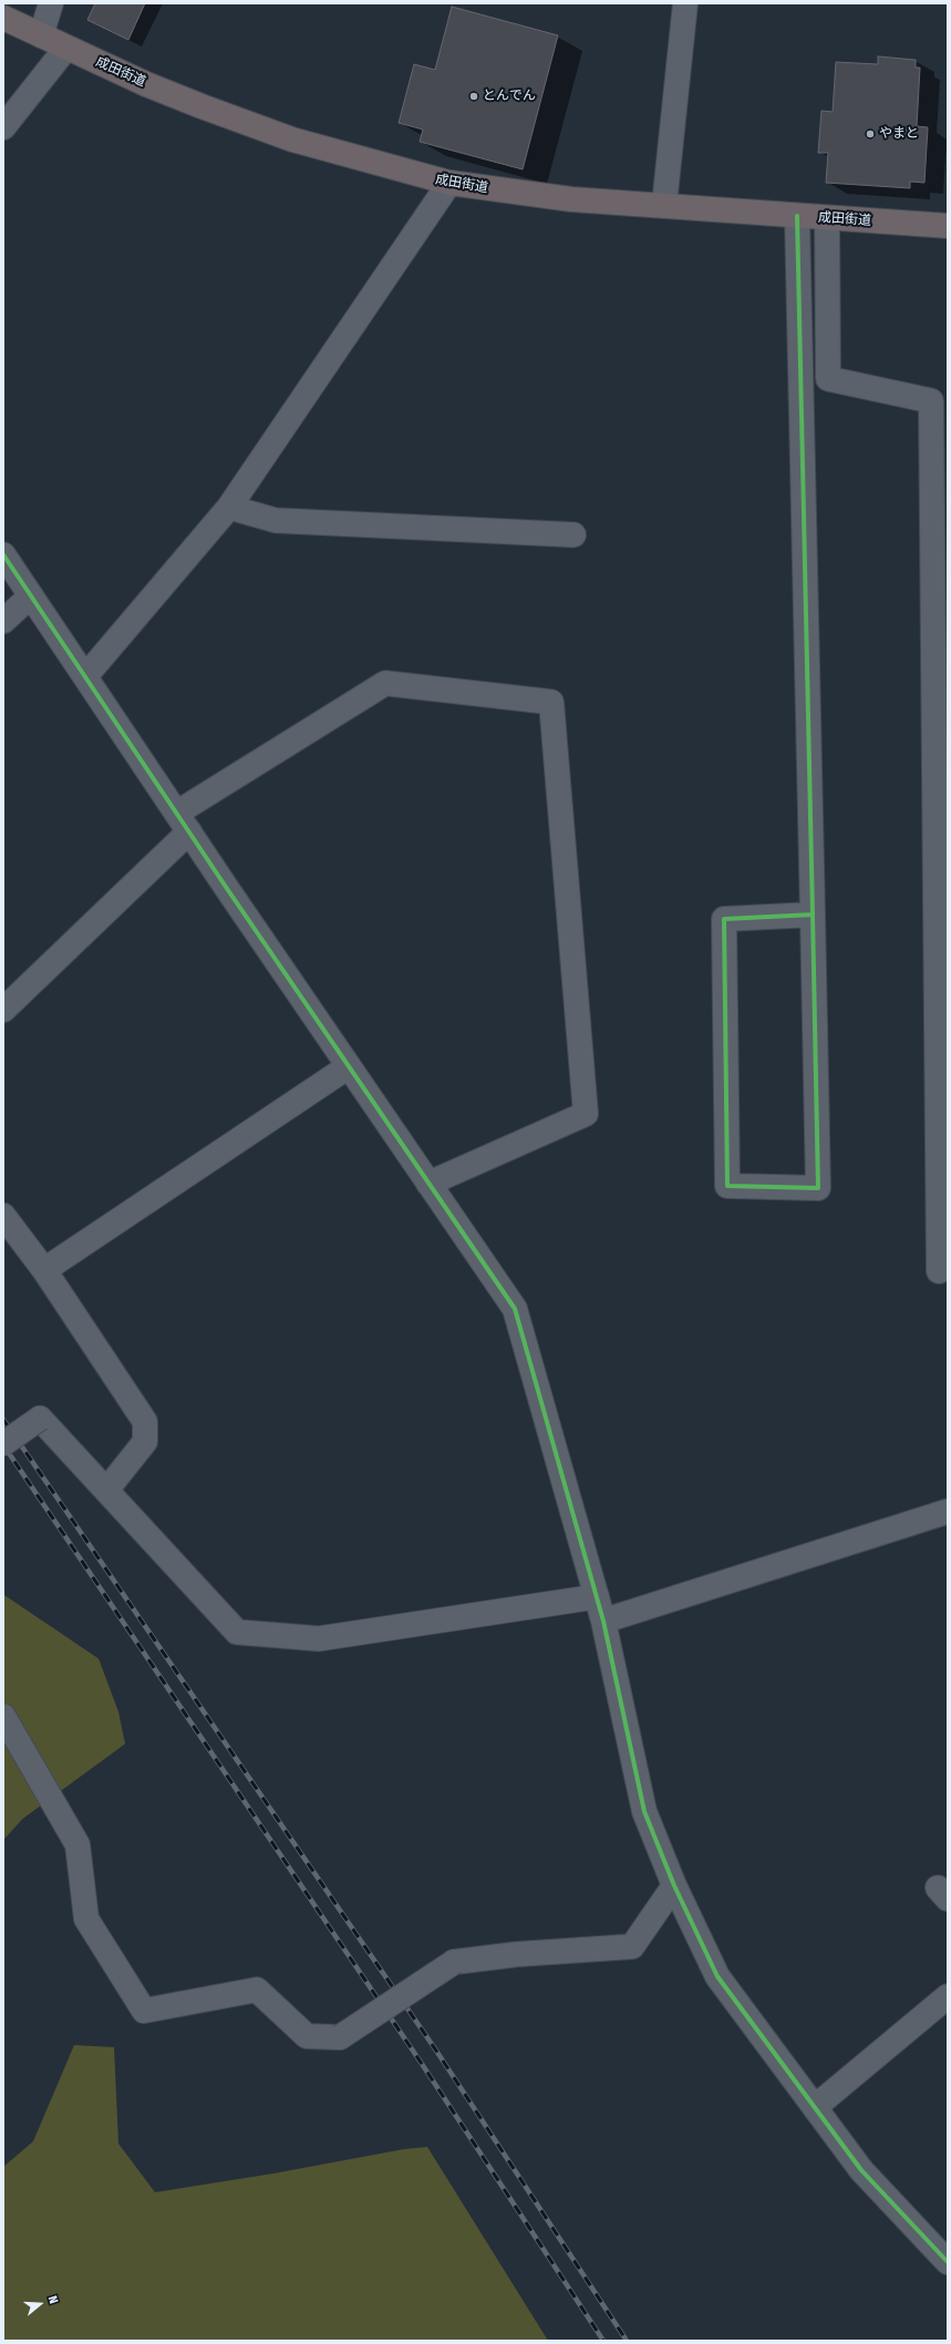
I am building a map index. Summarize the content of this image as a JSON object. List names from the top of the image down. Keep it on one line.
{"streets":{"highway":["成田街道"]},"places":["とんでん","やまと"],"north":"right"}
